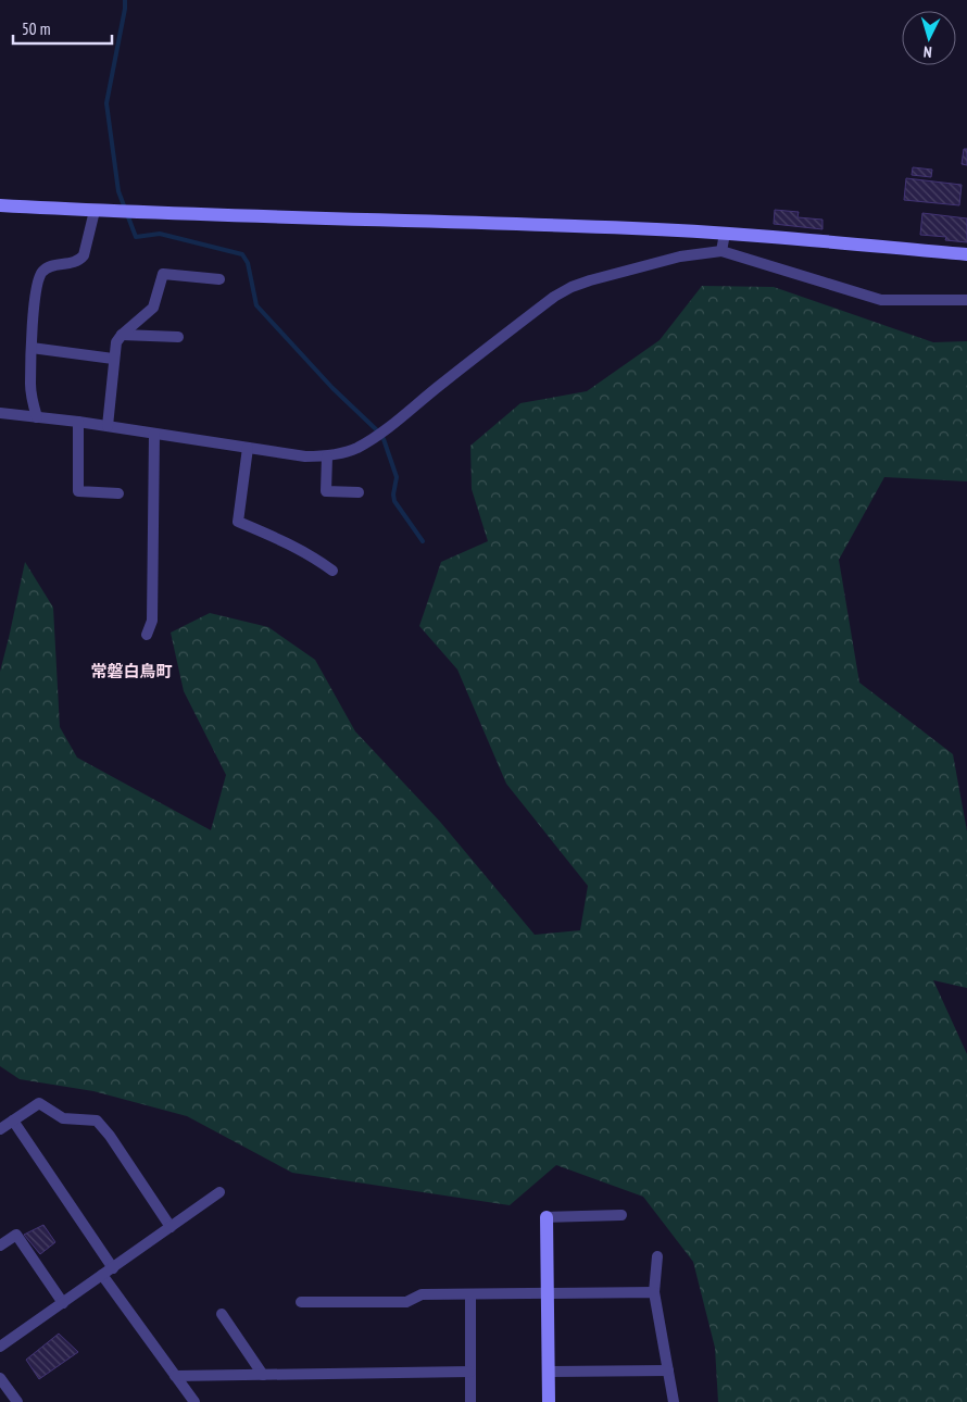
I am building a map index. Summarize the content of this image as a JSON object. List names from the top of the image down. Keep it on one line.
{"districts":["常磐白鳥町"],"scale_bar":"50 m","north":"bottom"}
